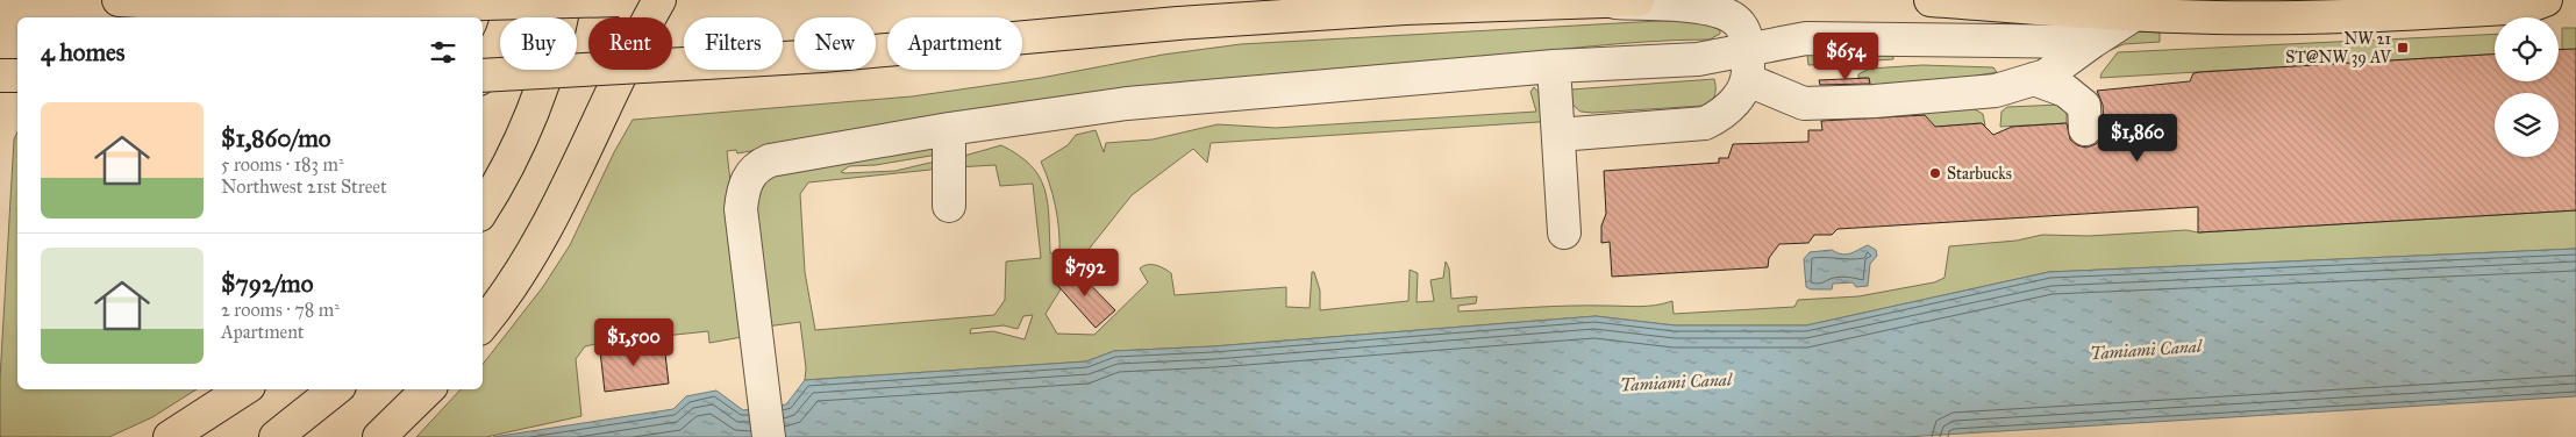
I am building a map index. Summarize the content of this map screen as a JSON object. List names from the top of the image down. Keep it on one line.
{"water":["Tamiami Canal"],"places":{"transit":["NW 21 ST@NW 39 AV"],"other":["Starbucks"]},"page":{"chip":["Buy","Rent","Filters","New","Apartment"],"heading":"4 homes","price":["$654","$1,860","$792","$1,500"],"list":[{"name":"$1,860/mo","note":"5 rooms · 183 m² · Northwest 21st Street"},{"name":"$792/mo","note":"2 rooms · 78 m² · Apartment"}]}}
